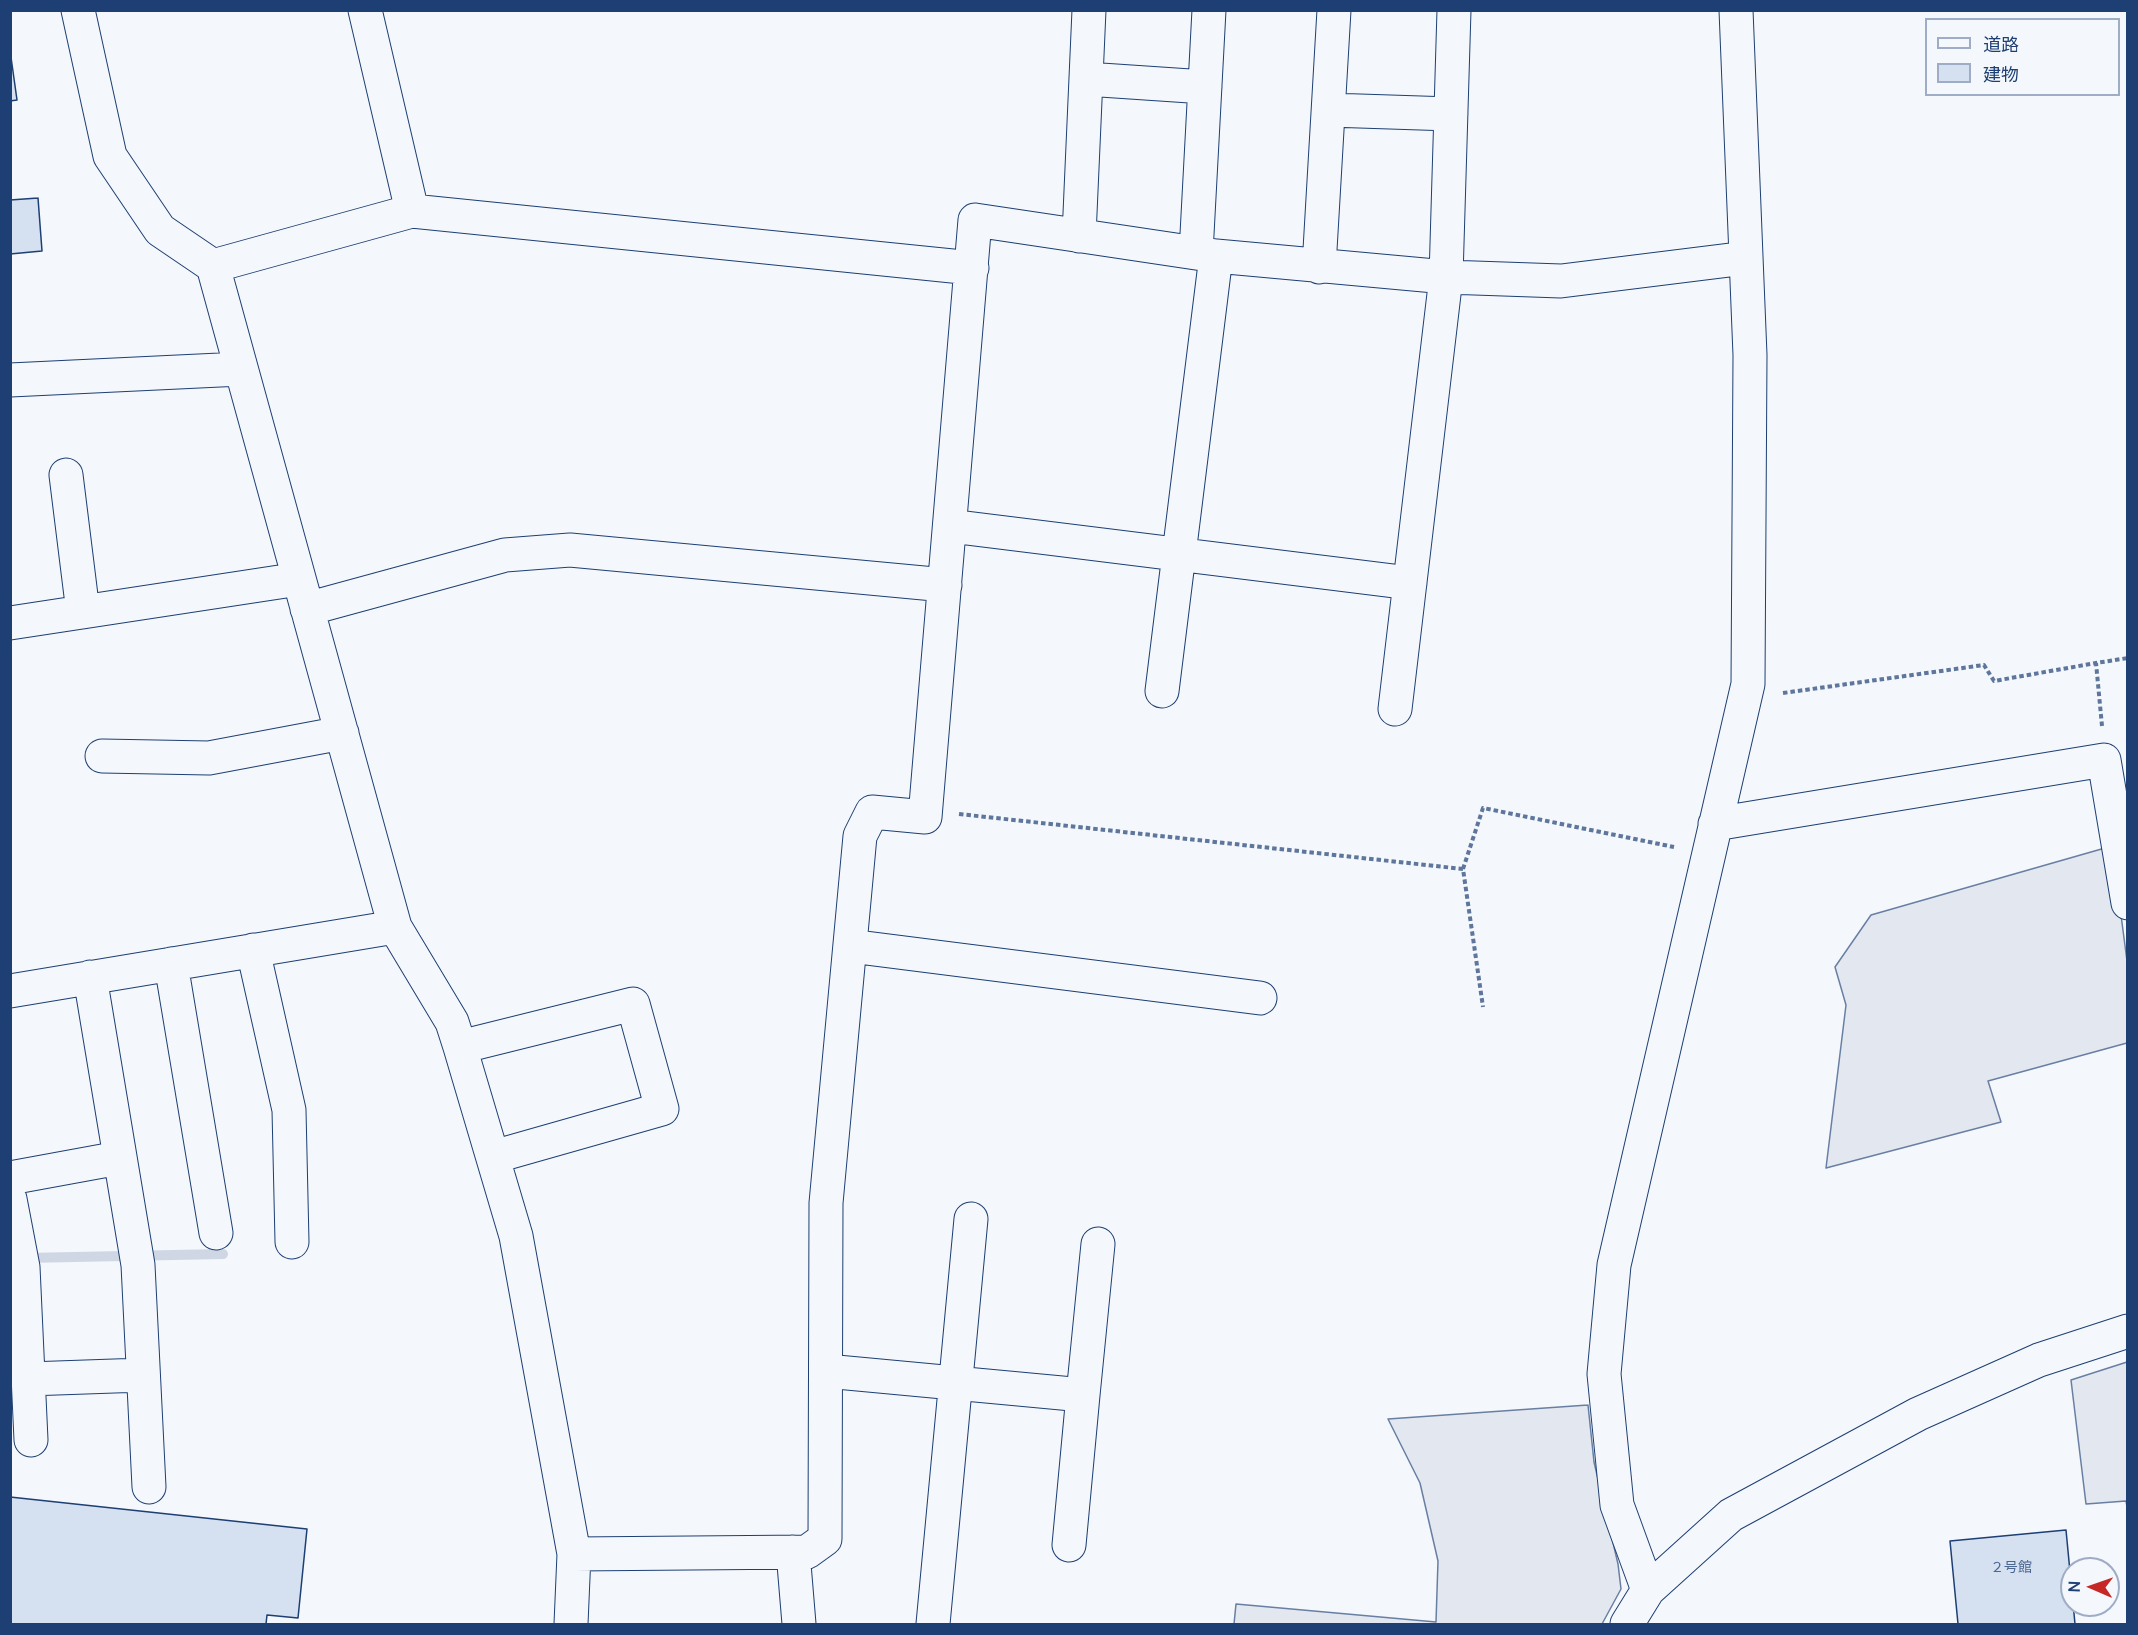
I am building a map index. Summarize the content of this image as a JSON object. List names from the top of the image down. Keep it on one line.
{"house_numbers":["２号館"],"legend":["道路","建物"],"north":"left"}
